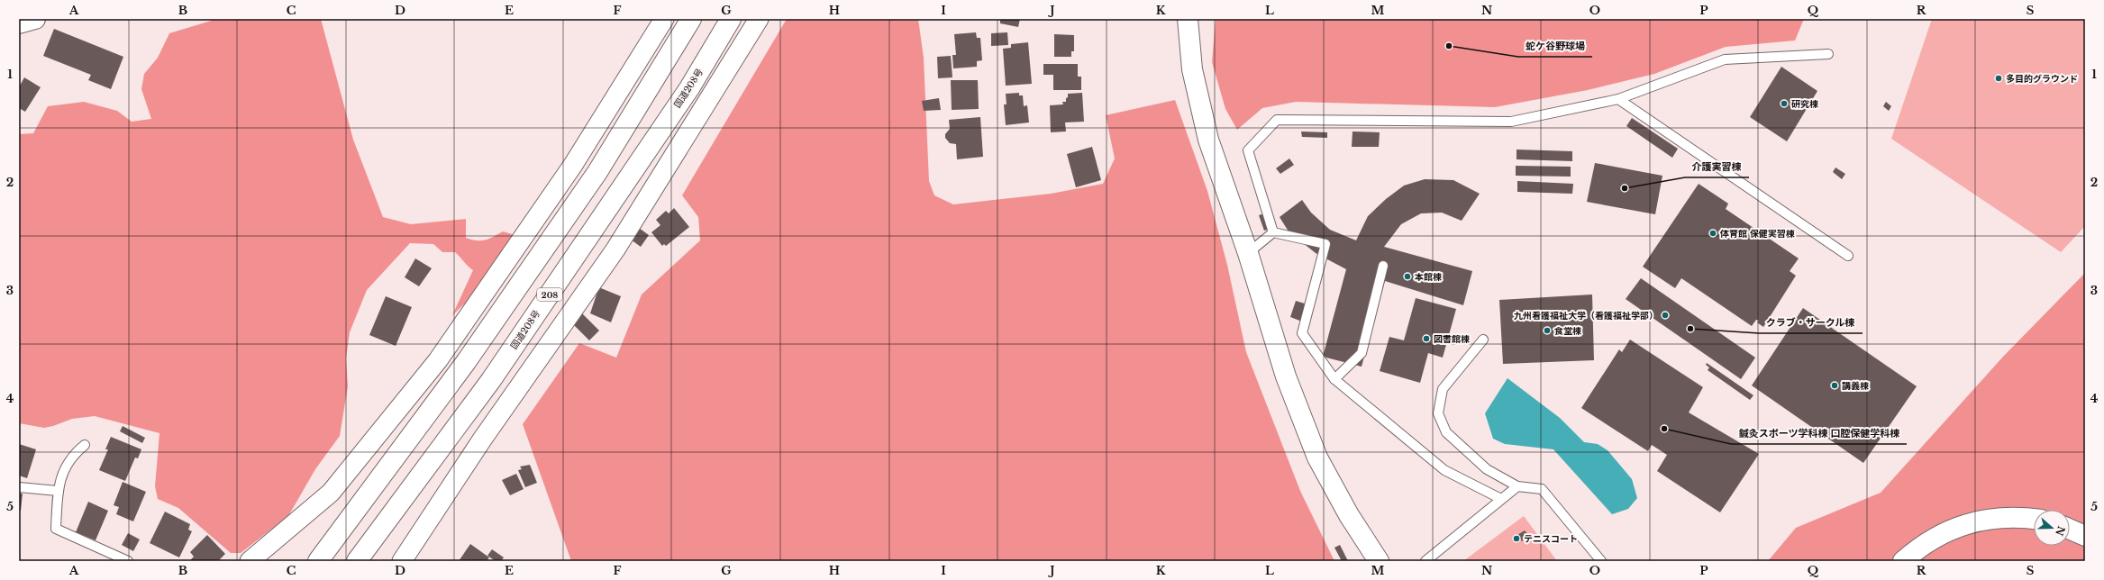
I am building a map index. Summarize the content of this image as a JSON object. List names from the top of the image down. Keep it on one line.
{"streets":{"main road":["国道208号","208"]},"places":["蛇ケ谷野球場","多目的グラウンド","研究棟","介護実習棟","体育館 保健実習棟","本館棟","九州看護福祉大学（看護福祉学部）","クラブ・サークル棟","食堂棟","図書館棟","講義棟","鍼灸スポーツ学科棟 口腔保健学科棟","テニスコート"],"north":"right","grid":{"columns":["A","B","C","D","E","F","G","H","I","J","K","L","M","N","O","P","Q","R","S"],"rows":["1","2","3","4","5"]}}
